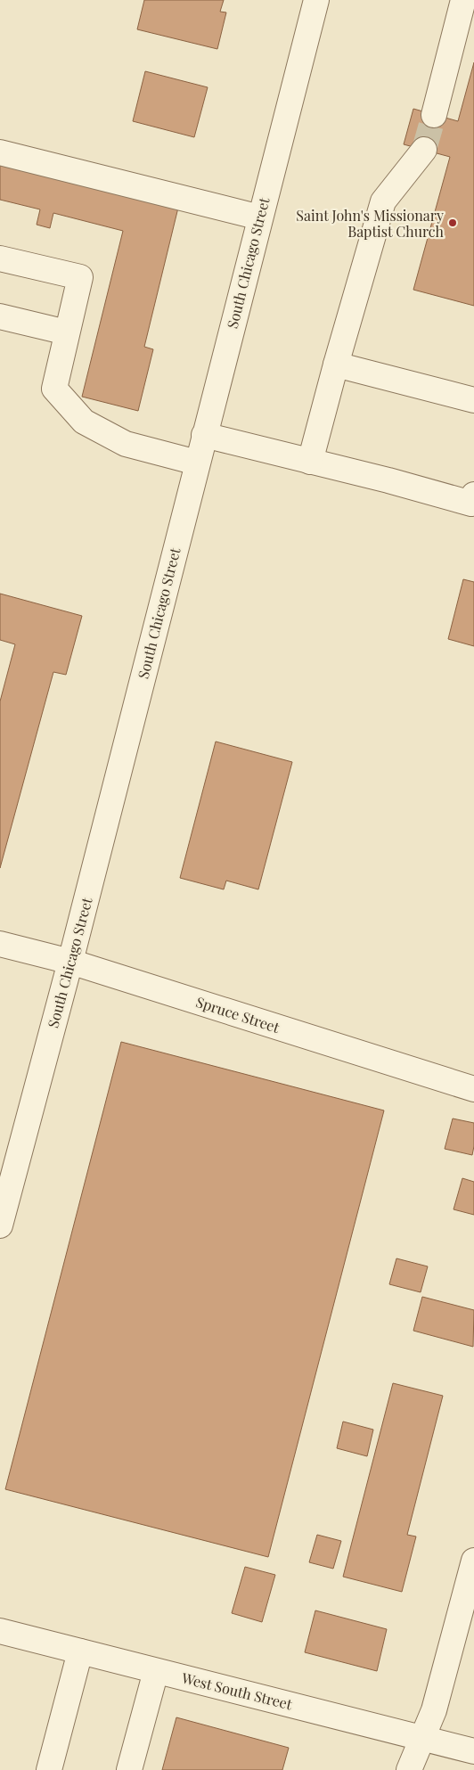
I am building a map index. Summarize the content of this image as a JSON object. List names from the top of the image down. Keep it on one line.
{"streets":{"street":["South Chicago Street","Spruce Street","West South Street"]},"crossings":[["South Chicago Street","Spruce Street"]],"places":["Saint John's Missionary Baptist Church"]}
